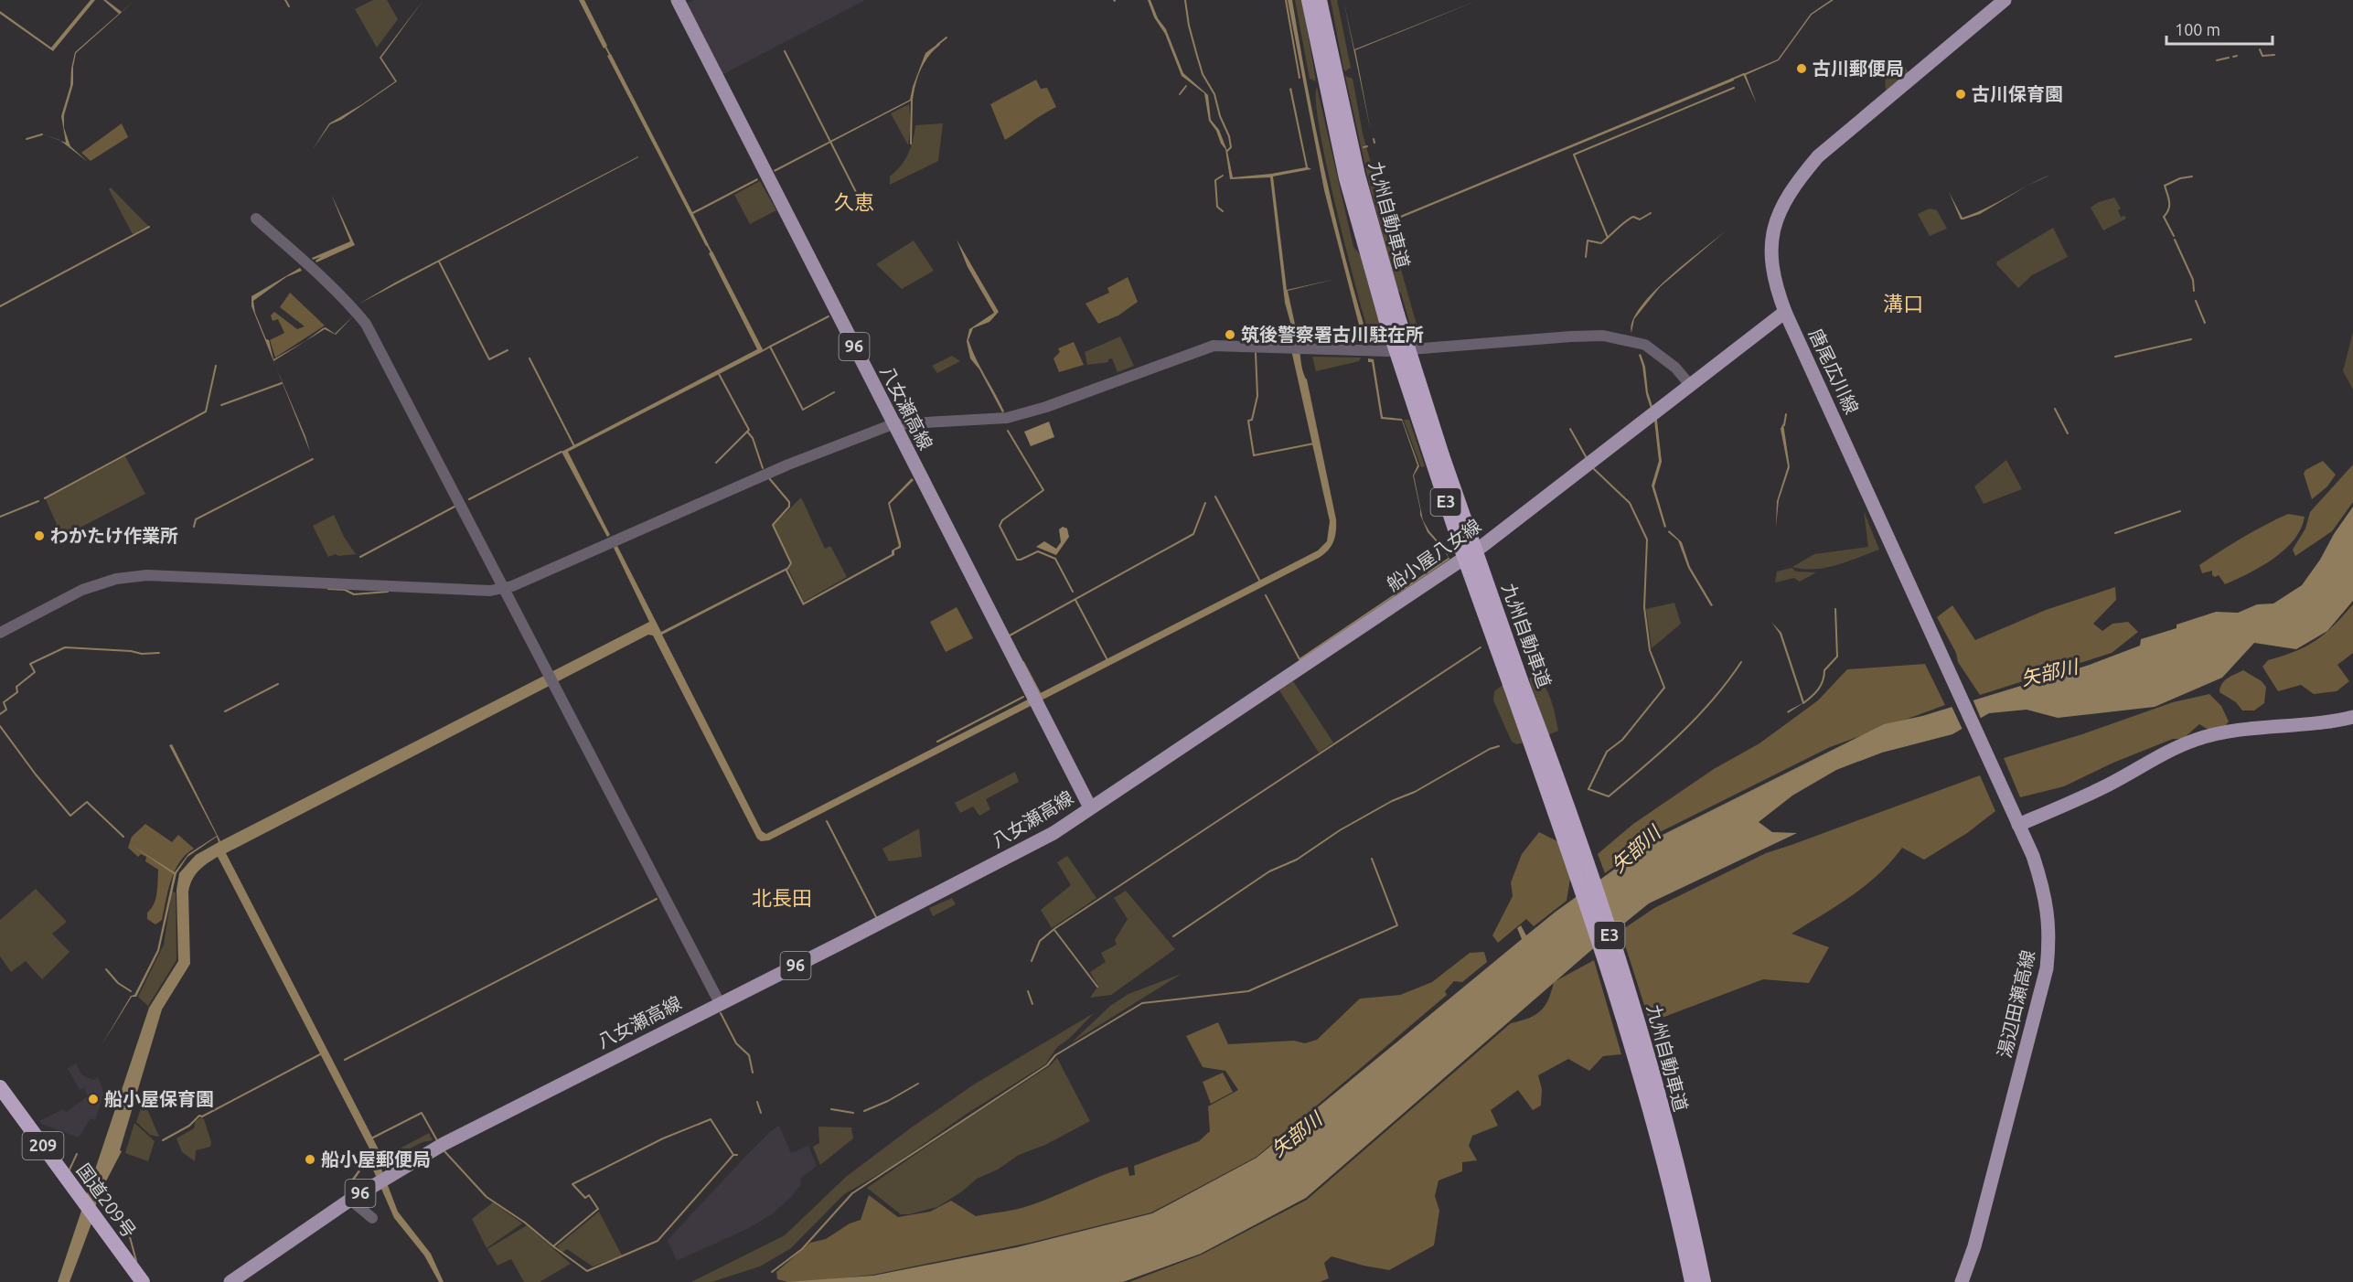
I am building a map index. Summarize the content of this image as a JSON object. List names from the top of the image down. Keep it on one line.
{"streets":{"highway":["九州自動車道","E3","209","国道209号"],"main road":["96","唐尾広川線","八女瀬高線","船小屋八女線","湯辺田瀬高線"]},"crossings":[["唐尾広川線","船小屋八女線"],["唐尾広川線","湯辺田瀬高線"],["八女瀬高線","船小屋八女線"]],"districts":["久恵","溝口","北長田"],"water":["矢部川"],"places":["古川郵便局","古川保育園","筑後警察署古川駐在所","わかたけ作業所","船小屋保育園","船小屋郵便局"],"scale_bar":"100 m"}
